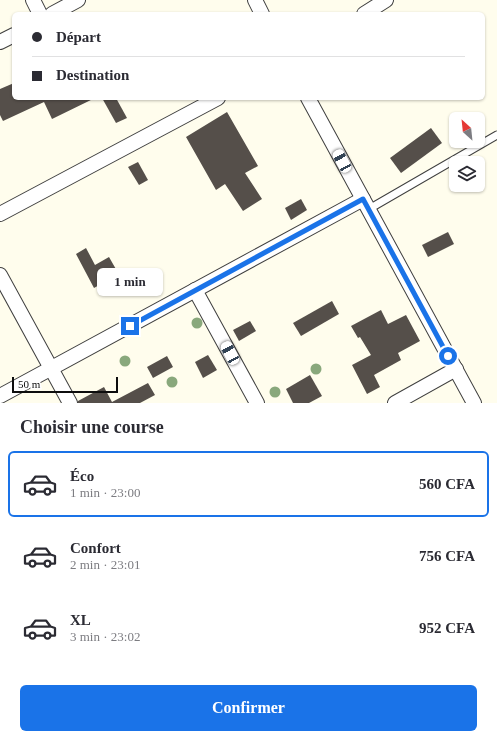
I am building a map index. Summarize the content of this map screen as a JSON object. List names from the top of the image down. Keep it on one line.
{"scale_bar":"50 m","north":"top left","page":{"banner":["Départ","Destination"],"bubble":"1 min","scale":"50 m","heading":"Choisir une course","list":[{"name":"Éco","note":"1 min · 23:00","value":"560 CFA"},{"name":"Confort","note":"2 min · 23:01","value":"756 CFA"},{"name":"XL","note":"3 min · 23:02","value":"952 CFA"}],"buttons":"Confirmer"}}
